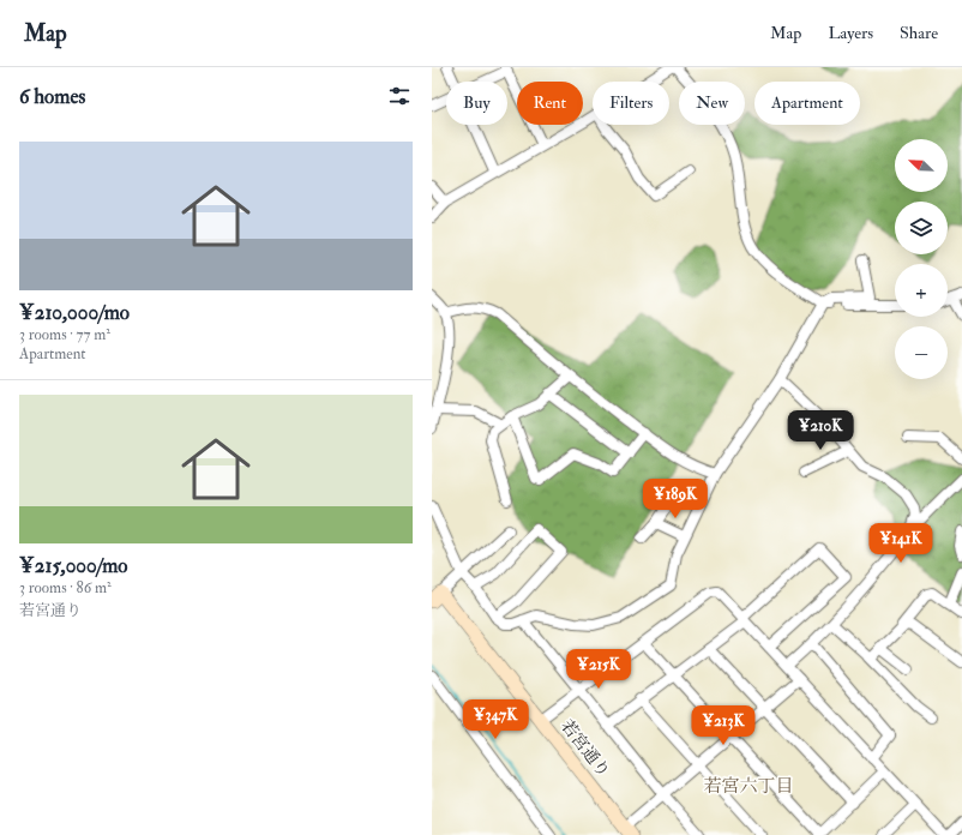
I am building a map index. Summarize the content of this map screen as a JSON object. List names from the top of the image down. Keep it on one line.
{"streets":{"street":["若宮通り"]},"districts":["若宮六丁目"],"north":"top left","page":{"header":"Map","nav":["Map","Layers","Share"],"heading":"6 homes","chip":["Buy","Rent","Filters","New","Apartment"],"list":[{"name":"¥210,000/mo","note":"3 rooms · 77 m² · Apartment"},{"name":"¥215,000/mo","note":"3 rooms · 86 m² · 若宮通り"}],"map_buttons":["+","−"],"price":["¥210K","¥189K","¥141K","¥215K","¥347K","¥213K"]}}
